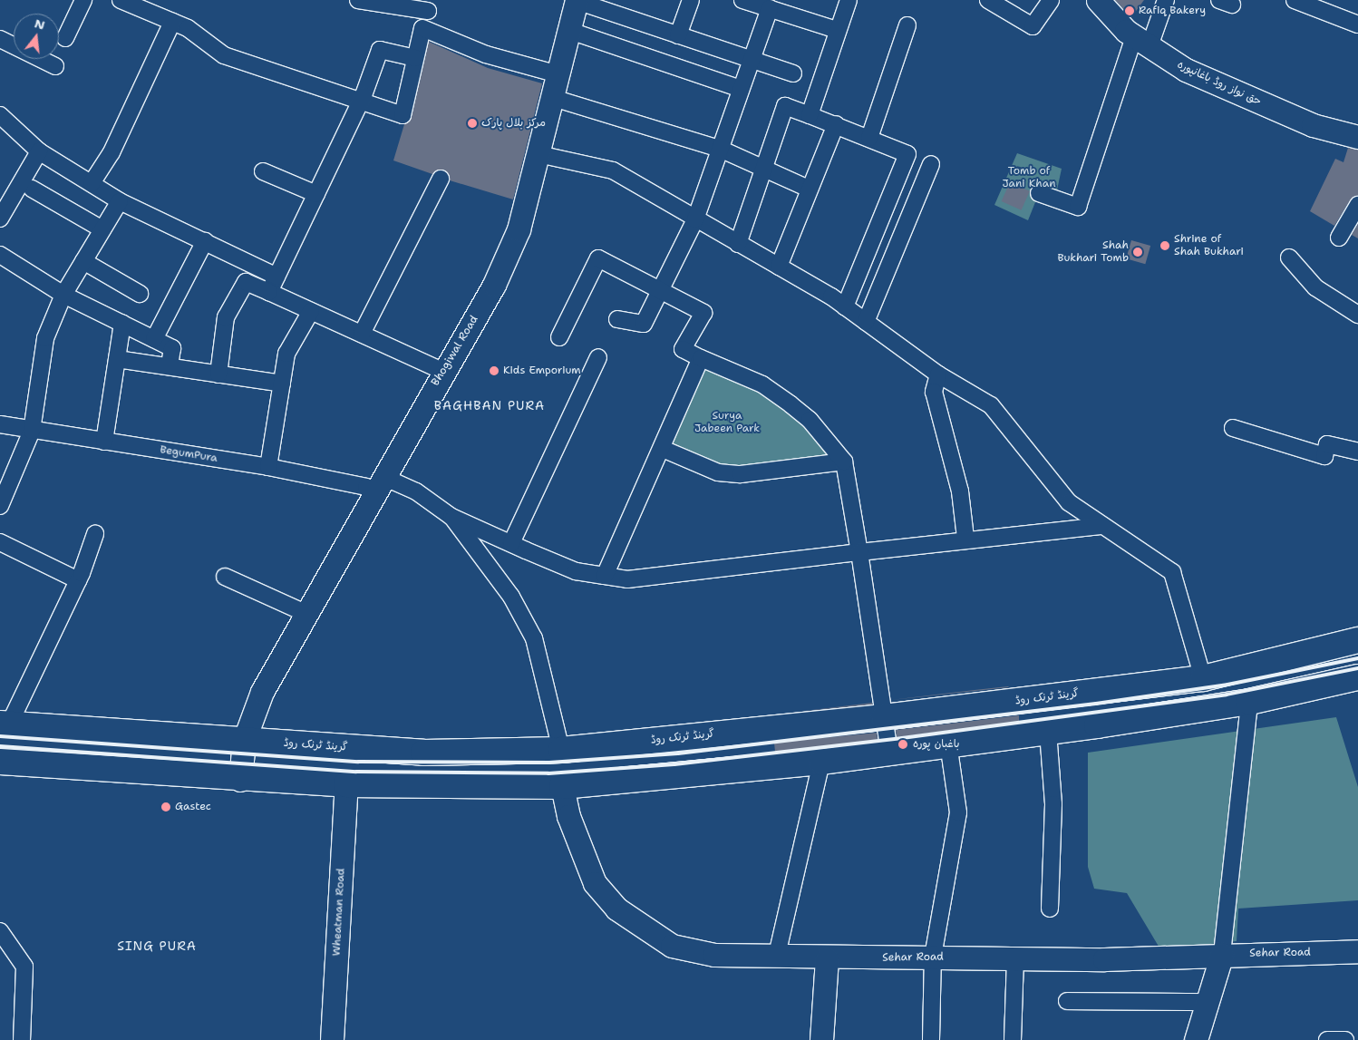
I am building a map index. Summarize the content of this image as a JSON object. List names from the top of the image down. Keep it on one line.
{"streets":{"main road":["گرینڈ ٹرنک روڈ"],"street":["حق نواز روڈ باغانپورہ","Bhogiwal Road","BegumPura","Wheatman Road","Sehar Road"]},"crossings":[["Bhogiwal Road","BegumPura"],["Bhogiwal Road","گرینڈ ٹرنک روڈ"]],"districts":["BAGHBAN PURA","SING PURA"],"parks":["Tomb of Jani Khan","Surya Jabeen Park"],"places":["Rafiq Bakery","مرکز بلال پارک","Shrine of Shah Bukhari","Shah Bukhari Tomb","Kids Emporium","باغبان پورہ","Gastec"],"north":"top"}
